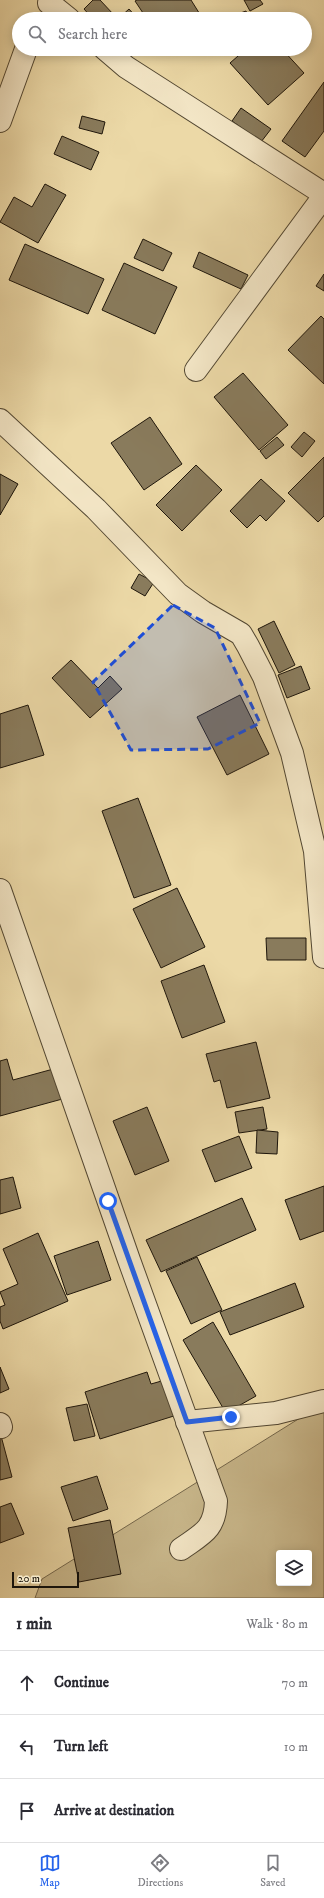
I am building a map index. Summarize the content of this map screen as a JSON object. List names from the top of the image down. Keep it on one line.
{"scale_bar":"20 m","page":{"search":"Search here","scale":"20 m","heading":["1 min","Walk · 80 m"],"list":[["Continue","70 m"],["Turn left","10 m"],"Arrive at destination"],"nav":["Map","Directions","Saved"]}}
